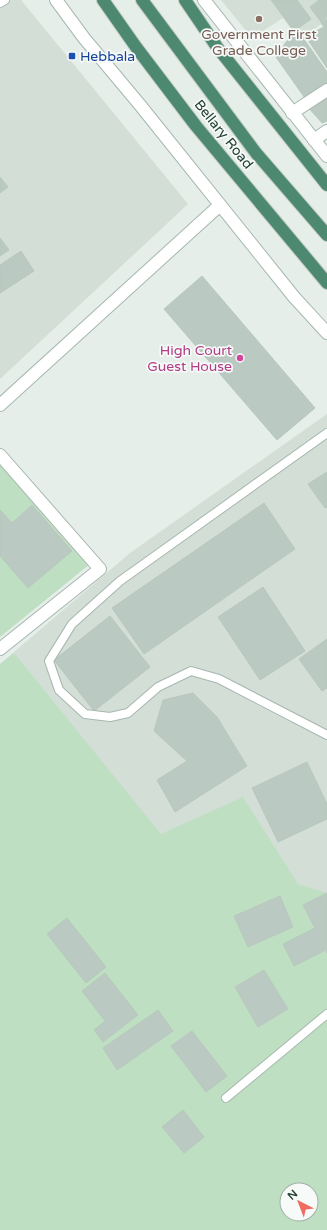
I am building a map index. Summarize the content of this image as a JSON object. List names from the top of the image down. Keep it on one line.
{"streets":{"highway":["Bellary Road"]},"places":{"other":["Government First Grade College","High Court Guest House"],"transit":["Hebbala"]},"north":"top left"}
